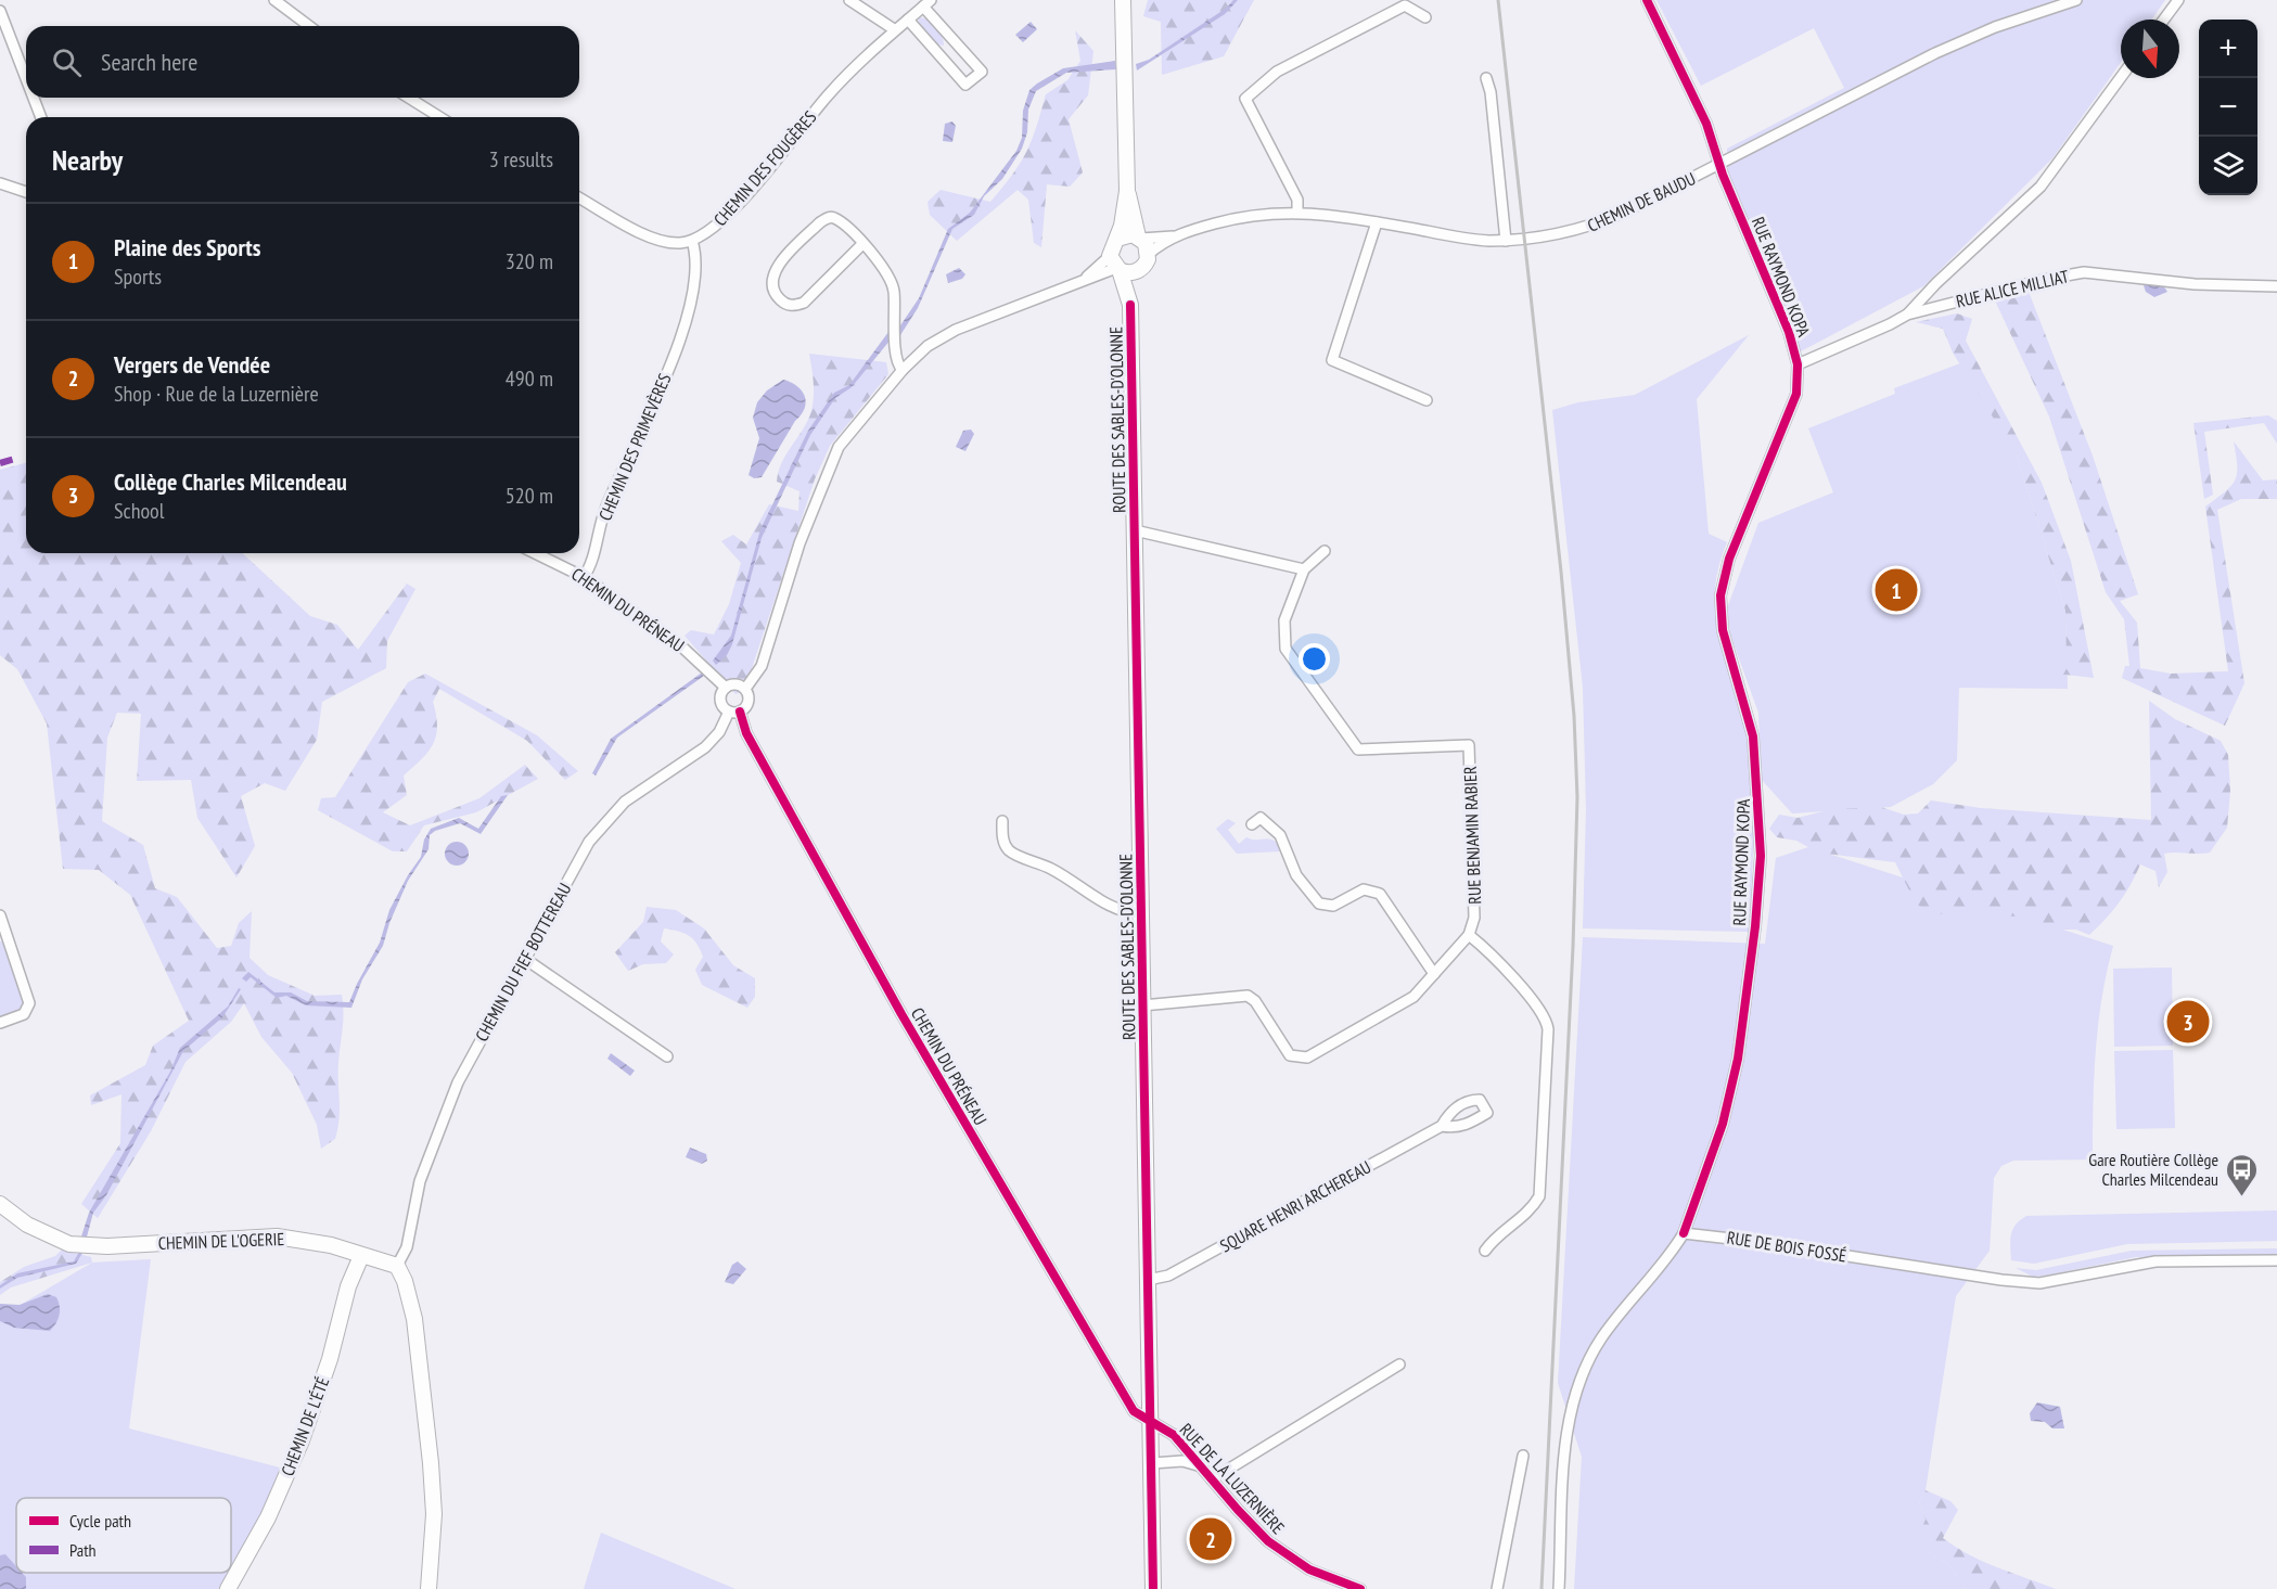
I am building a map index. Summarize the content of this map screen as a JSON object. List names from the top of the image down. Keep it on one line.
{"streets":{"main road":["ROUTE DES SABLES-D'OLONNE","CHEMIN DE L'OGERIE","CHEMIN DE L'ÉTÉ"],"street":["CHEMIN DES FOUGÈRES","CHEMIN DE BAUDU","RUE RAYMOND KOPA","RUE ALICE MILLIAT","CHEMIN DES PRIMEVÈRES","CHEMIN DU PRÉNEAU","RUE BENJAMIN RABIER","CHEMIN DU FIEF BOTTEREAU","SQUARE HENRI ARCHEREAU","RUE DE BOIS FOSSÉ","RUE DE LA LUZERNIÈRE"]},"crossings":[["CHEMIN DES FOUGÈRES","CHEMIN DES PRIMEVÈRES"],["CHEMIN DE BAUDU","RUE RAYMOND KOPA"],["CHEMIN DE BAUDU","ROUTE DES SABLES-D'OLONNE"],["RUE RAYMOND KOPA","RUE ALICE MILLIAT"],["RUE RAYMOND KOPA","RUE DE BOIS FOSSÉ"],["ROUTE DES SABLES-D'OLONNE","CHEMIN DU PRÉNEAU"],["ROUTE DES SABLES-D'OLONNE","SQUARE HENRI ARCHEREAU"],["ROUTE DES SABLES-D'OLONNE","RUE DE LA LUZERNIÈRE"],["CHEMIN DES PRIMEVÈRES","CHEMIN DU PRÉNEAU"],["CHEMIN DU PRÉNEAU","CHEMIN DU FIEF BOTTEREAU"],["CHEMIN DU PRÉNEAU","RUE DE LA LUZERNIÈRE"],["CHEMIN DU FIEF BOTTEREAU","CHEMIN DE L'OGERIE"],["CHEMIN DE L'OGERIE","CHEMIN DE L'ÉTÉ"]],"places":{"bus stop":["Gare Routière Collège Charles Milcendeau"]},"legend":["Cycle path","Path"],"north":"bottom","page":{"map_buttons":["+","−"],"search":"Search here","heading":["Nearby","3 results"],"list":[{"mark":"1","name":"Plaine des Sports","note":"Sports","value":"320 m"},{"mark":"2","name":"Vergers de Vendée","note":"Shop · Rue de la Luzernière","value":"490 m"},{"mark":"3","name":"Collège Charles Milcendeau","note":"School","value":"520 m"}],"pins":["1","3","2"]}}
